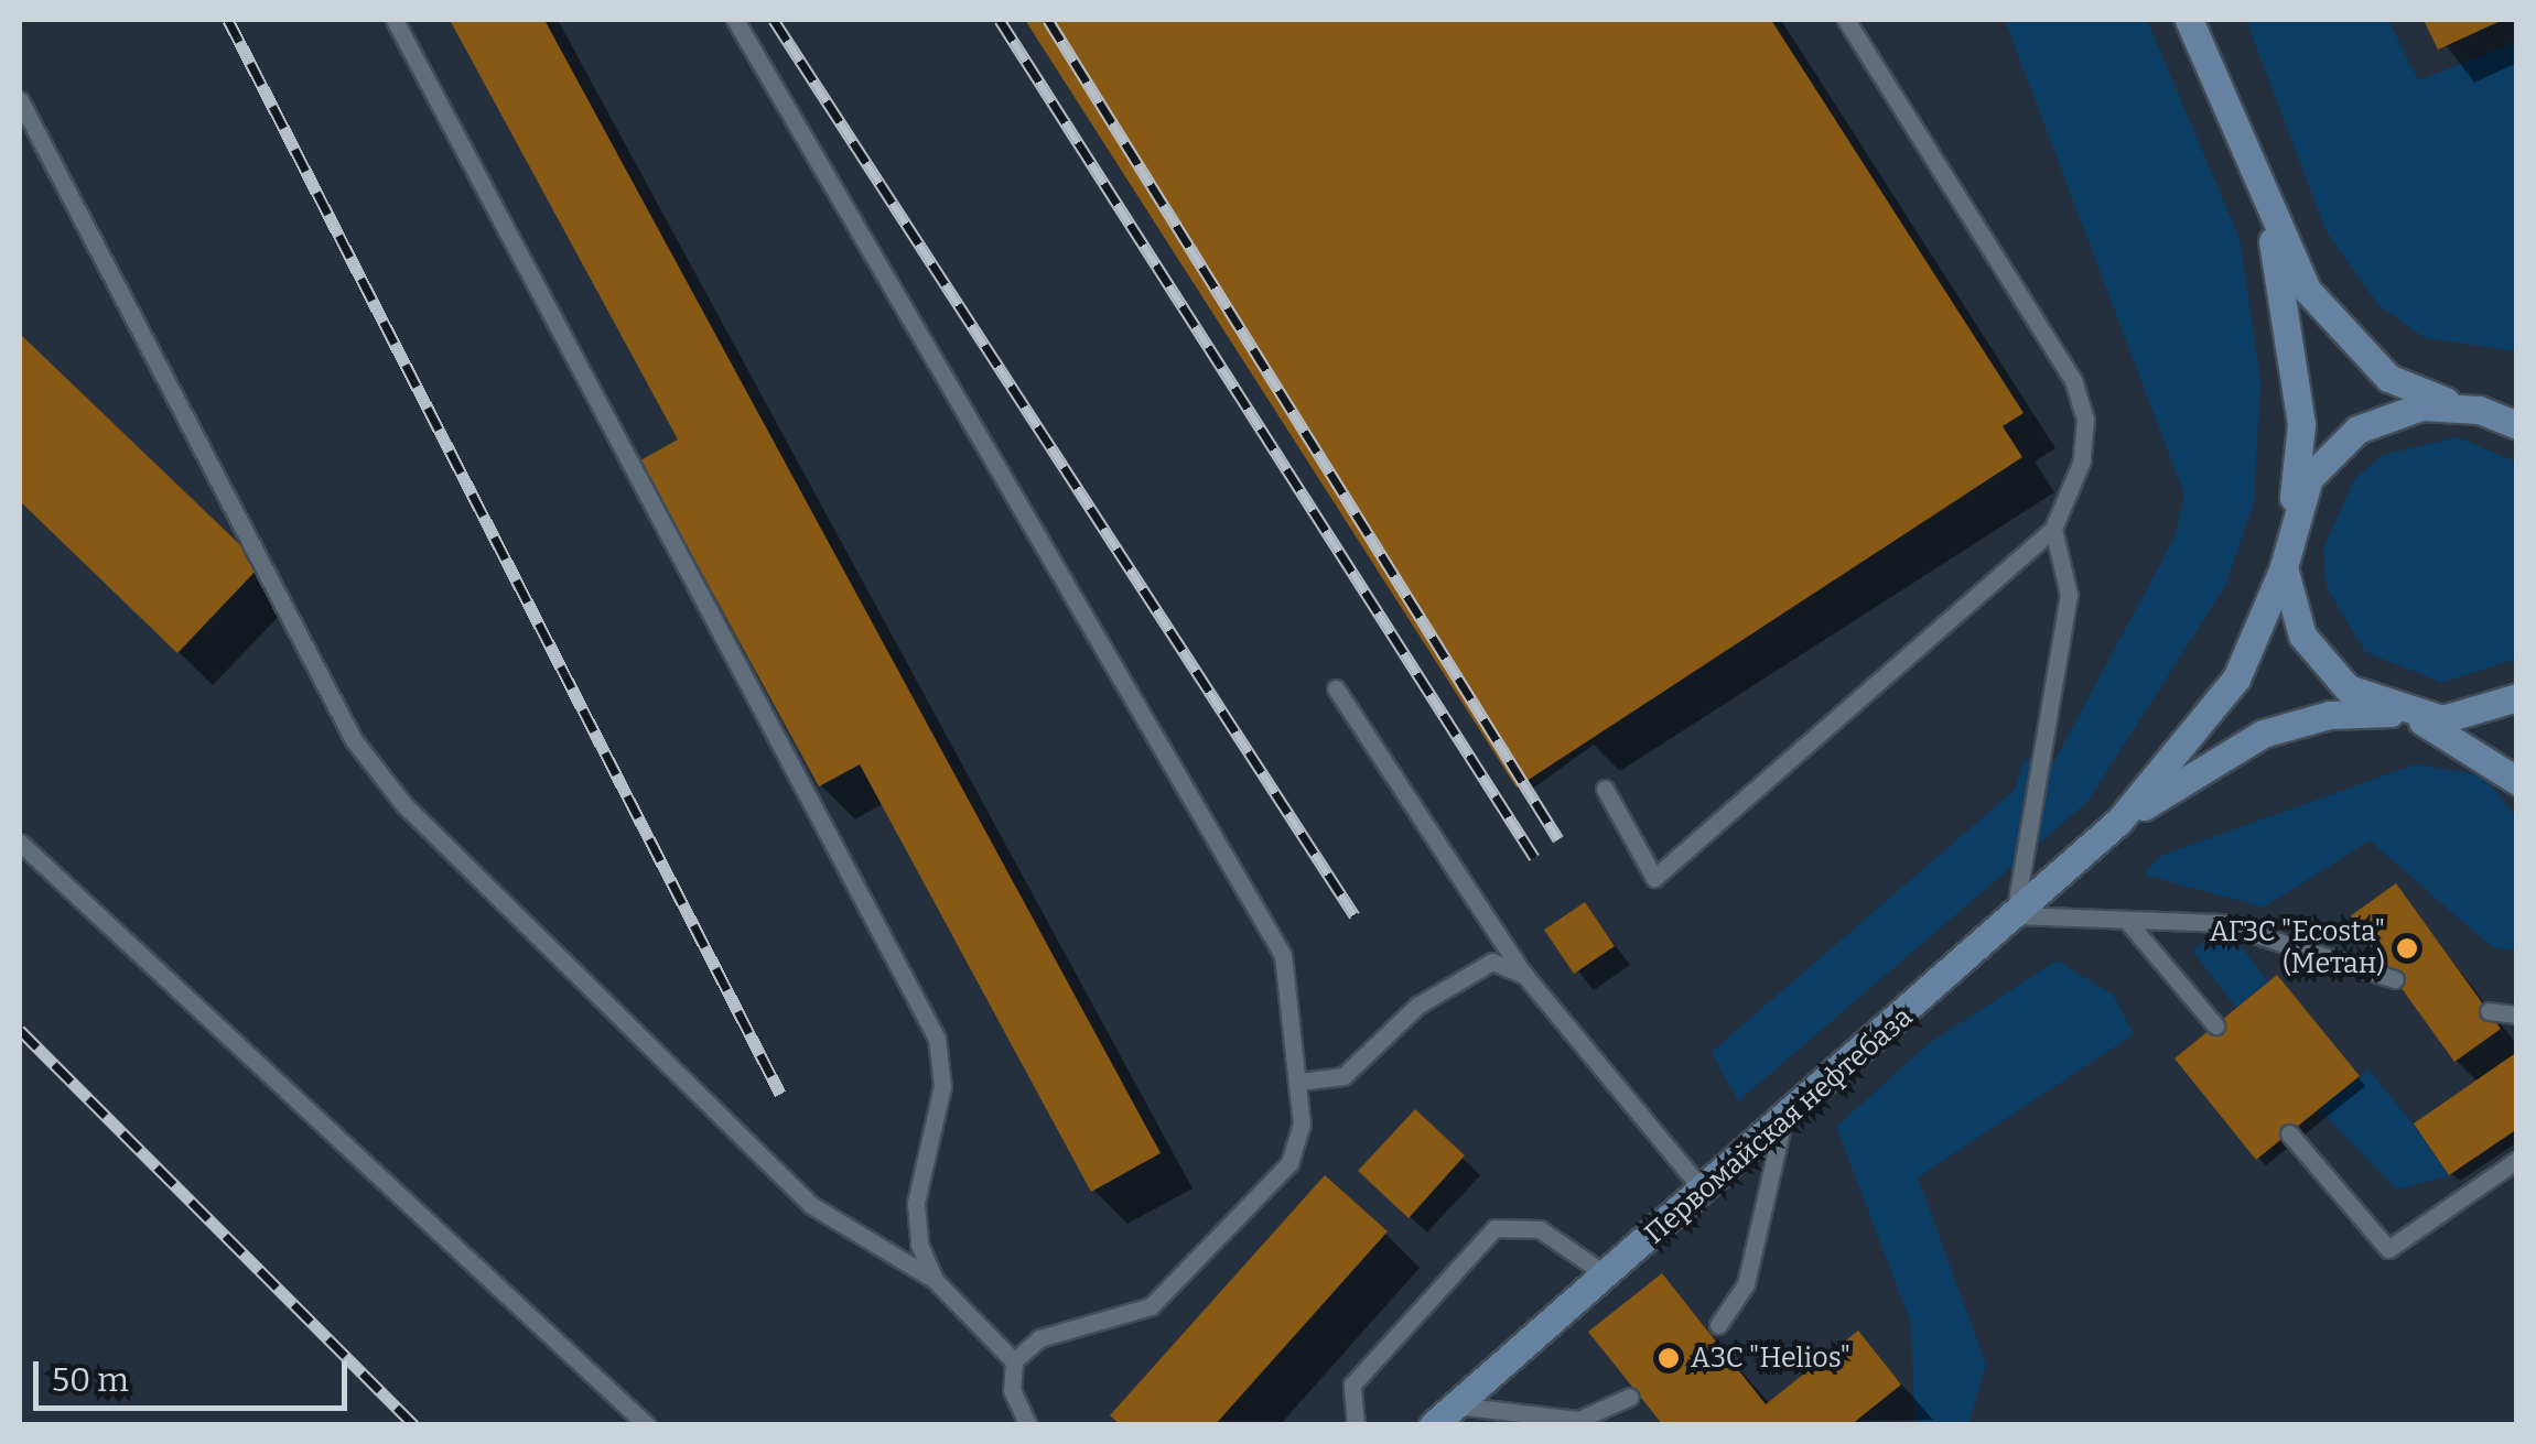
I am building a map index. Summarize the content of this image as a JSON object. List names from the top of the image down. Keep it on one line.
{"streets":{"main road":["Первомайская нефтебаза"]},"places":["АГЗС \"Ecosta\" (Метан)","АЗС \"Helios\""],"scale_bar":"50 m"}
